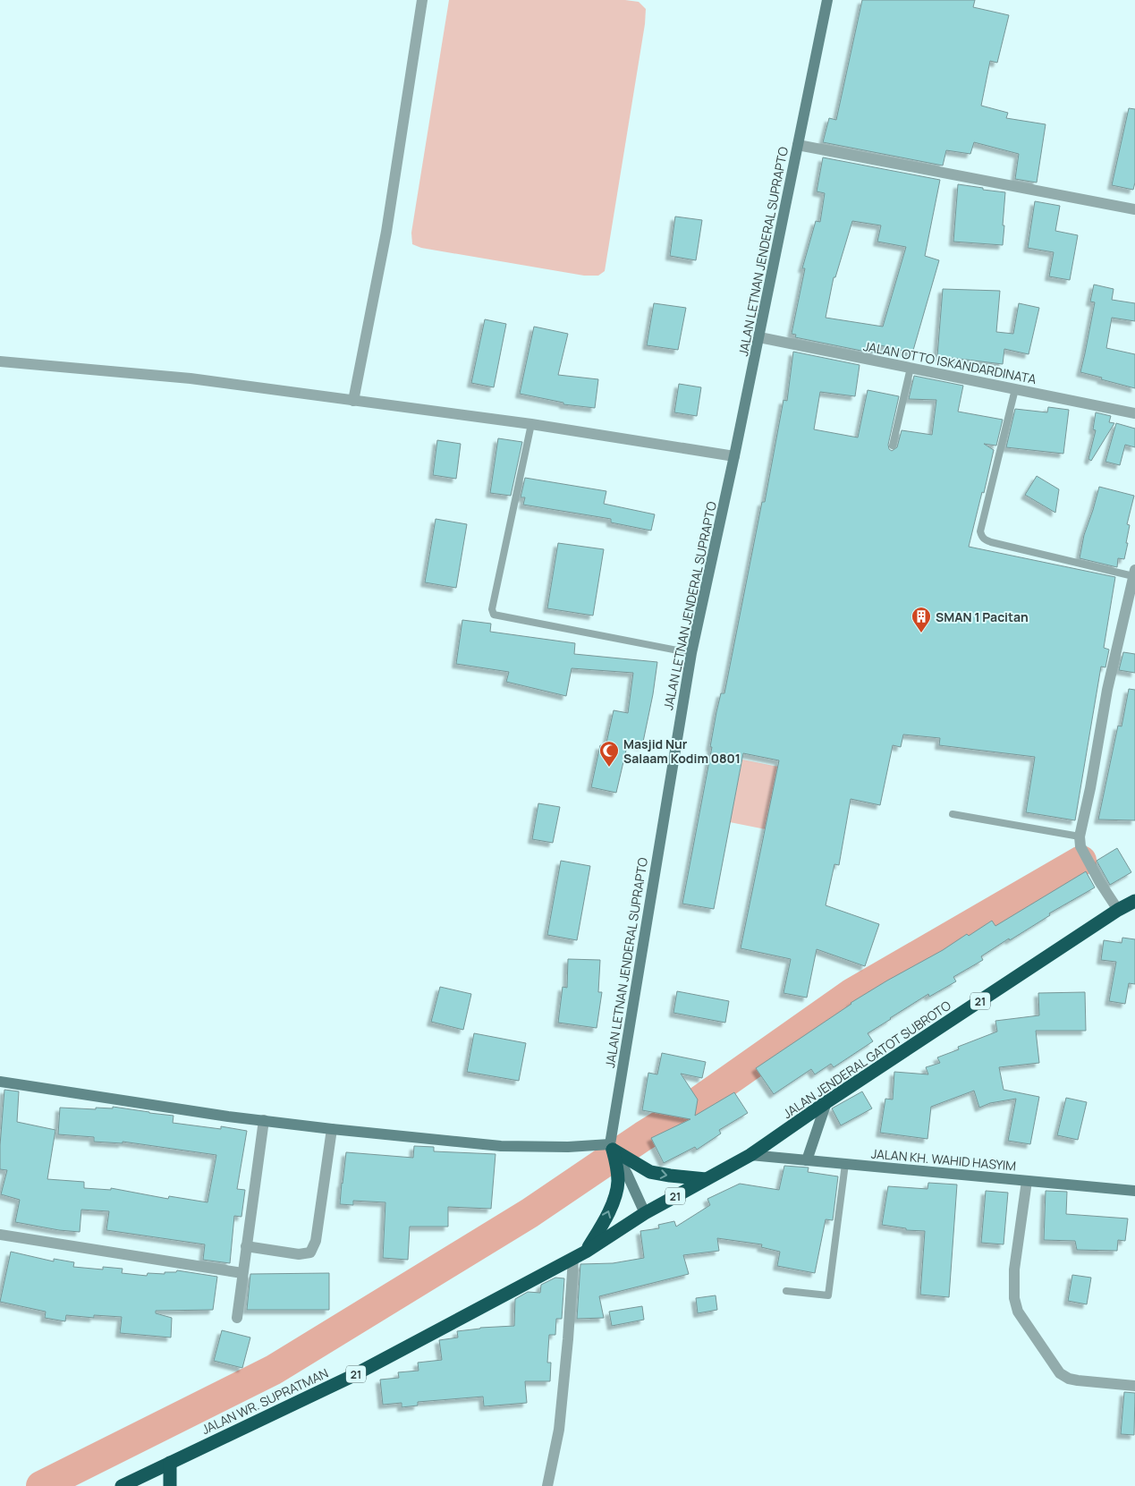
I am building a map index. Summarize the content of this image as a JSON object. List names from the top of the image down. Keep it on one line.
{"streets":{"highway":["21","JALAN JENDERAL GATOT SUBROTO","JALAN WR. SUPRATMAN"],"main road":["JALAN LETNAN JENDERAL SUPRAPTO","JALAN KH. WAHID HASYIM"],"street":["JALAN OTTO ISKANDARDINATA"]},"crossings":[["JALAN LETNAN JENDERAL SUPRAPTO","JALAN OTTO ISKANDARDINATA"],["21","JALAN JENDERAL GATOT SUBROTO"],["21","JALAN KH. WAHID HASYIM"],["21","JALAN WR. SUPRATMAN"],["JALAN JENDERAL GATOT SUBROTO","JALAN KH. WAHID HASYIM"]],"places":{"building":["SMAN 1 Pacitan"],"mosque":["Masjid Nur Salaam Kodim 0801"]}}
